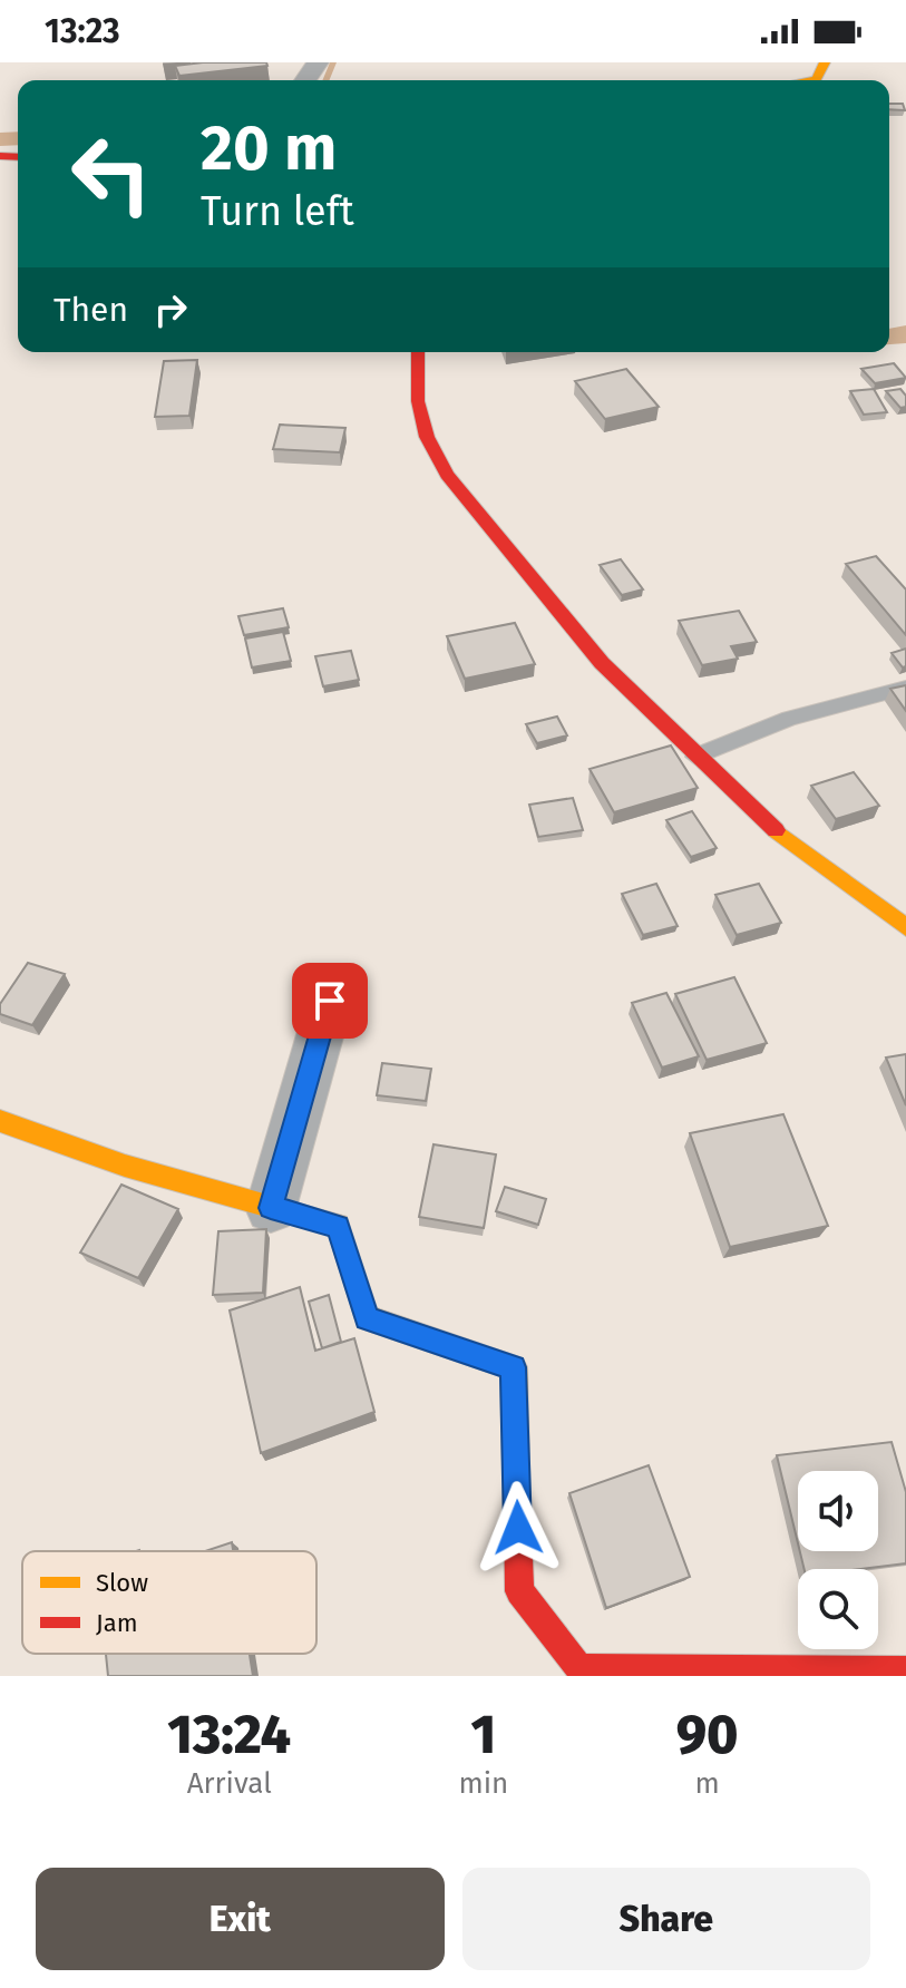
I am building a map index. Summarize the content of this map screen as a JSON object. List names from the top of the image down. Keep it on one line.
{"legend":["Slow","Jam"],"page":{"status":"13:23","turn":["20 m","Turn left"],"then":"Then","eta":["13:24","Arrival","1","min","90","m"],"buttons":["Exit","Share"]}}
